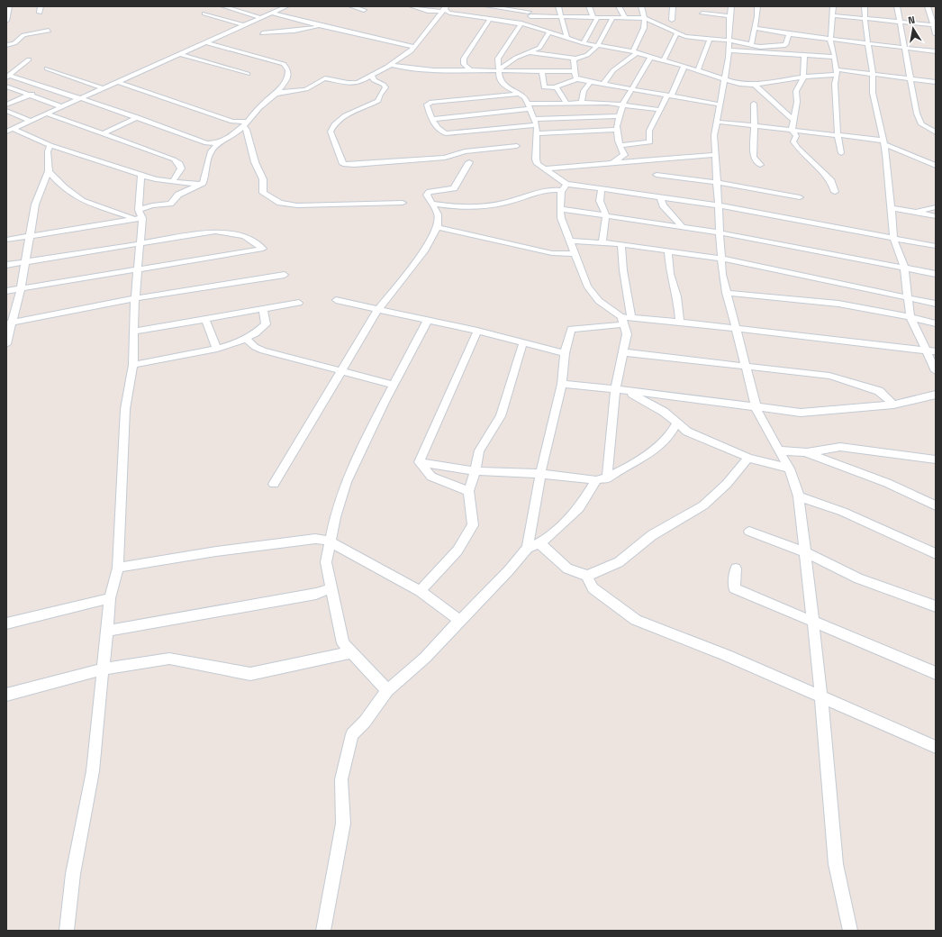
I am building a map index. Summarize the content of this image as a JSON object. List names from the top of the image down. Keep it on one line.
{"north":"top"}
